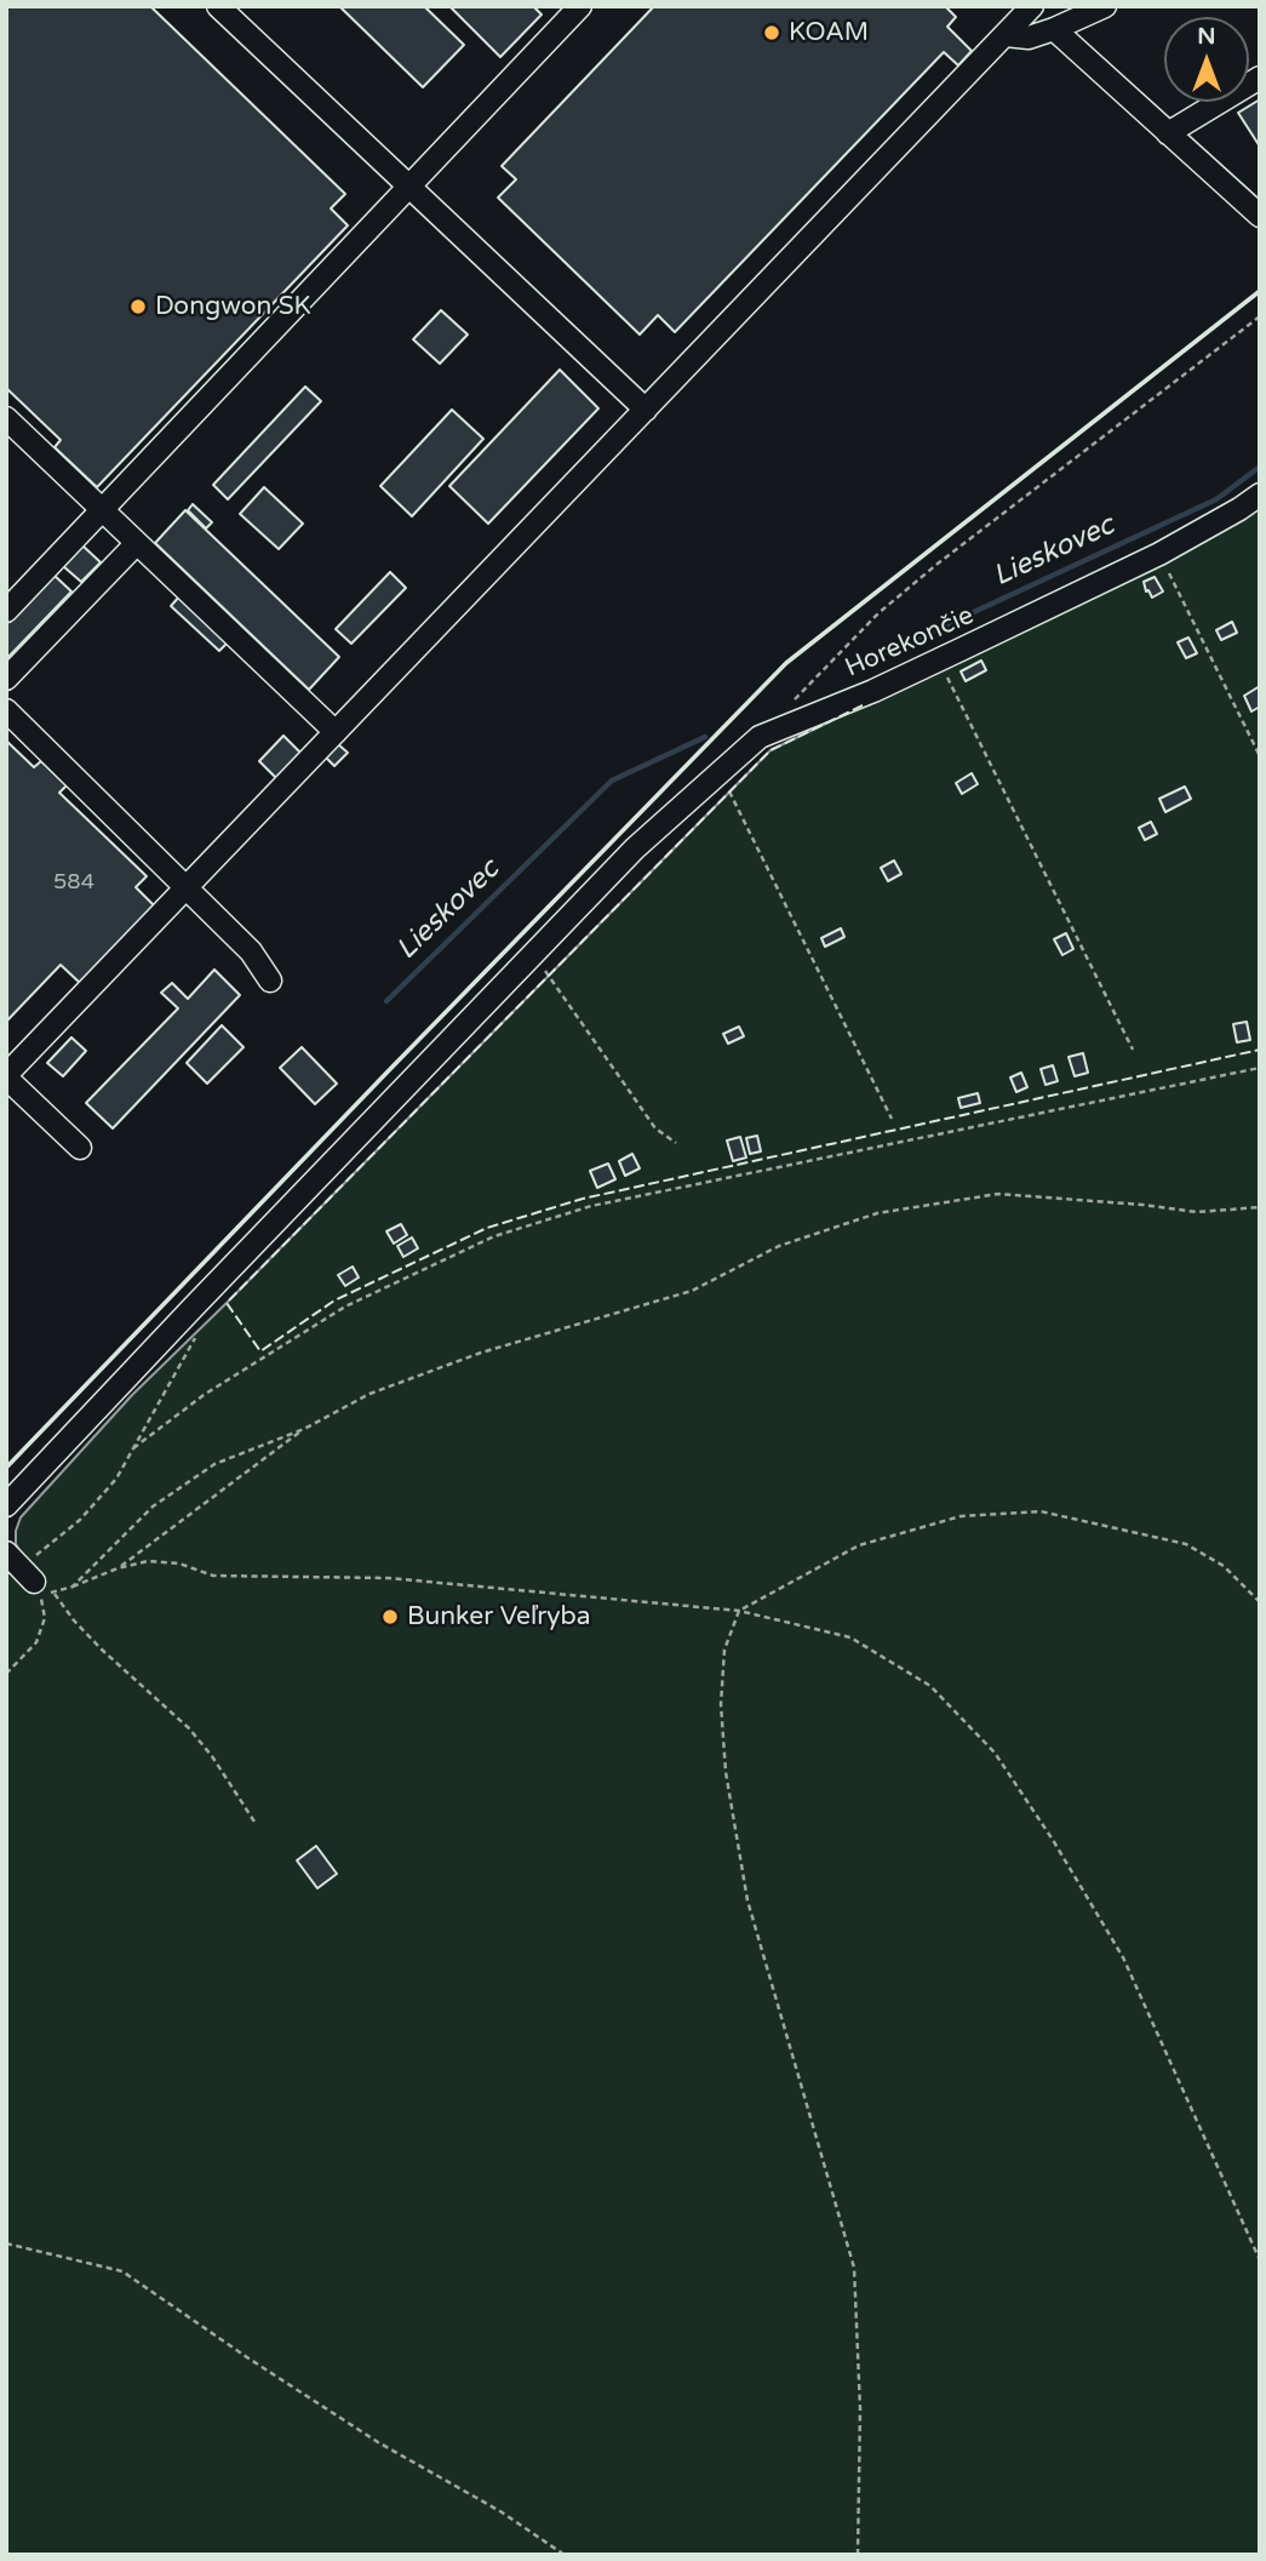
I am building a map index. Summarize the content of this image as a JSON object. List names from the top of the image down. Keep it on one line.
{"streets":{"lane":["Horekončie"]},"water":["Lieskovec"],"places":["KOAM","Dongwon SK","Bunker Veľryba"],"house_numbers":["584"],"north":"top"}
